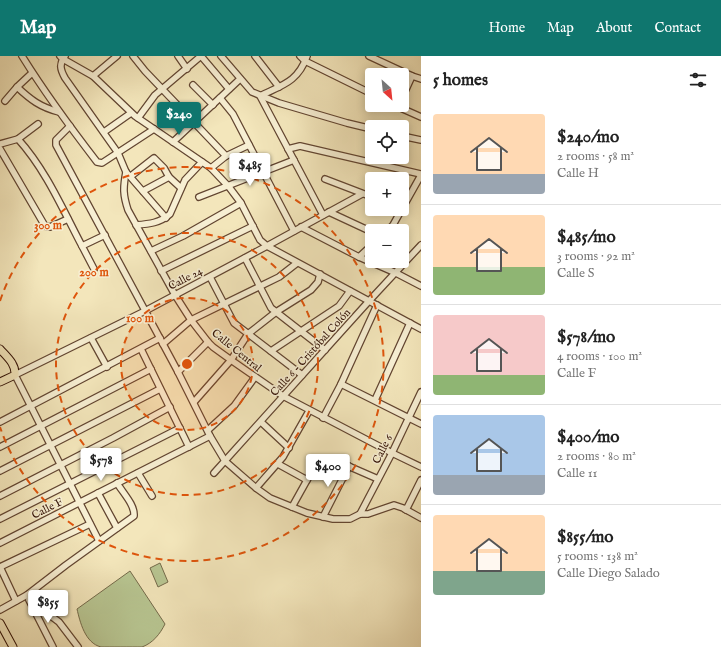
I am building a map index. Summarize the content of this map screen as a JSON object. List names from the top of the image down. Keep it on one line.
{"streets":{"street":["Calle 24","Calle Central","Calle 6 - Cristóbal Colón","Calle 6","Calle F"]},"crossings":[["Calle 24","Calle Central"],["Calle Central","Calle 6 - Cristóbal Colón"],["Calle Central","Calle 6"],["Calle Central","Calle F"]],"north":"bottom right","page":{"header":"Map","nav":["Home","Map","About","Contact"],"heading":"5 homes","map_buttons":["+","−"],"price":["$240","$485","$578","$400","$855"],"list":[{"name":"$240/mo","note":"2 rooms · 58 m² · Calle H"},{"name":"$485/mo","note":"3 rooms · 92 m² · Calle S"},{"name":"$578/mo","note":"4 rooms · 100 m² · Calle F"},{"name":"$400/mo","note":"2 rooms · 80 m² · Calle 11"},{"name":"$855/mo","note":"5 rooms · 138 m² · Calle Diego Salado"}]},"rings":["300 m","200 m","100 m"]}
